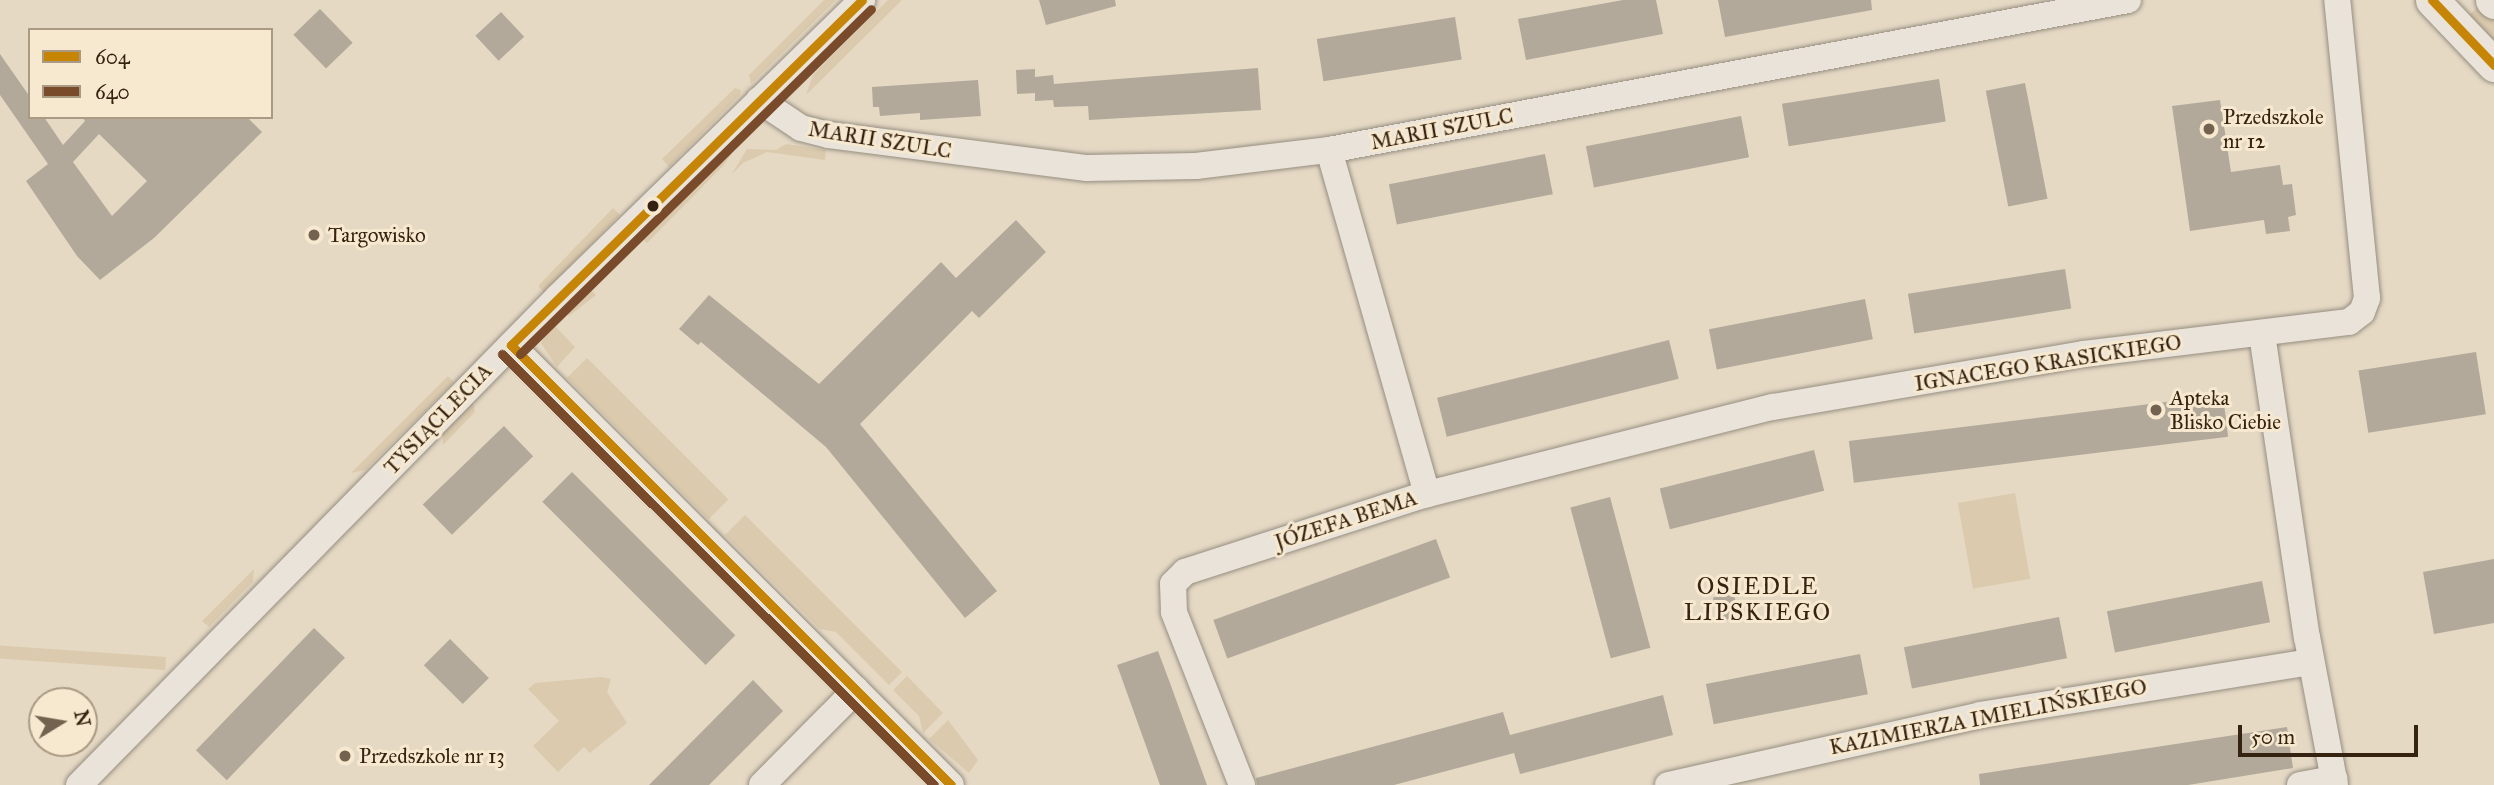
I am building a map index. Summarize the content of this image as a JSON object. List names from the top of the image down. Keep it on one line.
{"streets":{"street":["MARII SZULC","IGNACEGO KRASICKIEGO","TYSIĄCLECIA","JÓZEFA BEMA","KAZIMIERZA IMIELIŃSKIEGO"]},"crossings":[["MARII SZULC","TYSIĄCLECIA"],["MARII SZULC","JÓZEFA BEMA"],["IGNACEGO KRASICKIEGO","JÓZEFA BEMA"]],"districts":["OSIEDLE LIPSKIEGO"],"places":["Przedszkole nr 12","Targowisko","Apteka Blisko Ciebie","Przedszkole nr 13"],"lines":["transit line 604","transit line 640"],"legend":["604","640"],"scale_bar":"50 m","north":"right"}
